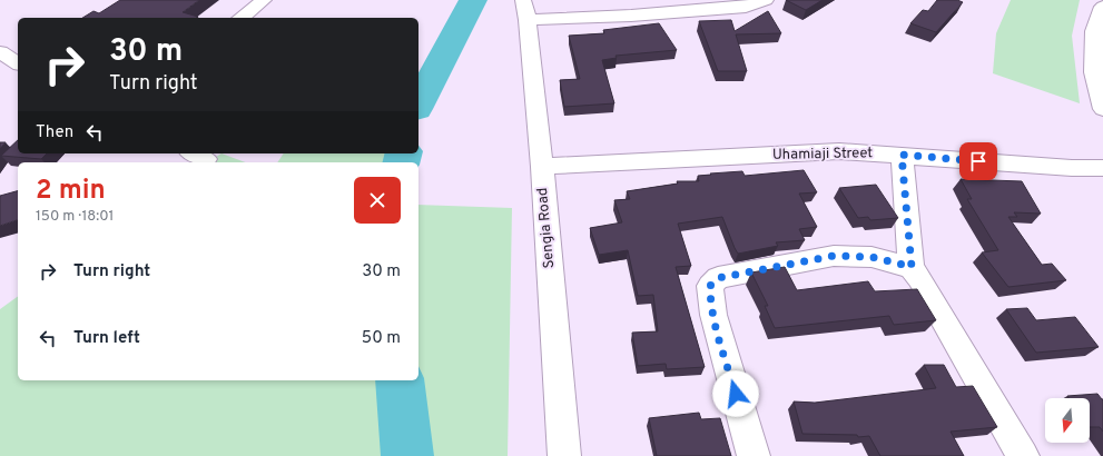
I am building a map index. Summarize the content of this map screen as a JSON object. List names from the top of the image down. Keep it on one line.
{"streets":{"street":["Uhamiaji Street","Sengia Road"]},"crossings":[["Uhamiaji Street","Sengia Road"]],"north":"bottom","page":{"turn":["30 m","Turn right"],"then":"Then","heading":["2 min","150 m · 18:01"],"list":[{"name":"Turn right","value":"30 m"},{"name":"Turn left","value":"50 m"}]}}
